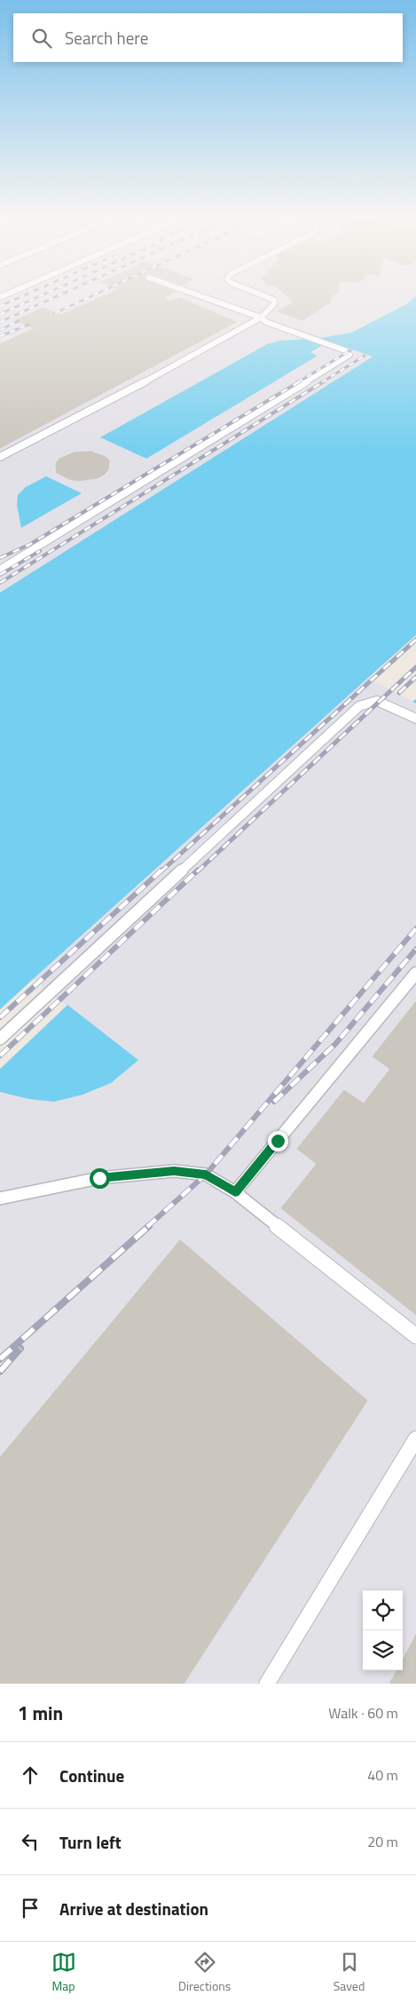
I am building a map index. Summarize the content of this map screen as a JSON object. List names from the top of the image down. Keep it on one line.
{"page":{"search":"Search here","heading":["1 min","Walk · 60 m"],"list":[["Continue","40 m"],["Turn left","20 m"],"Arrive at destination"],"nav":["Map","Directions","Saved"]}}
